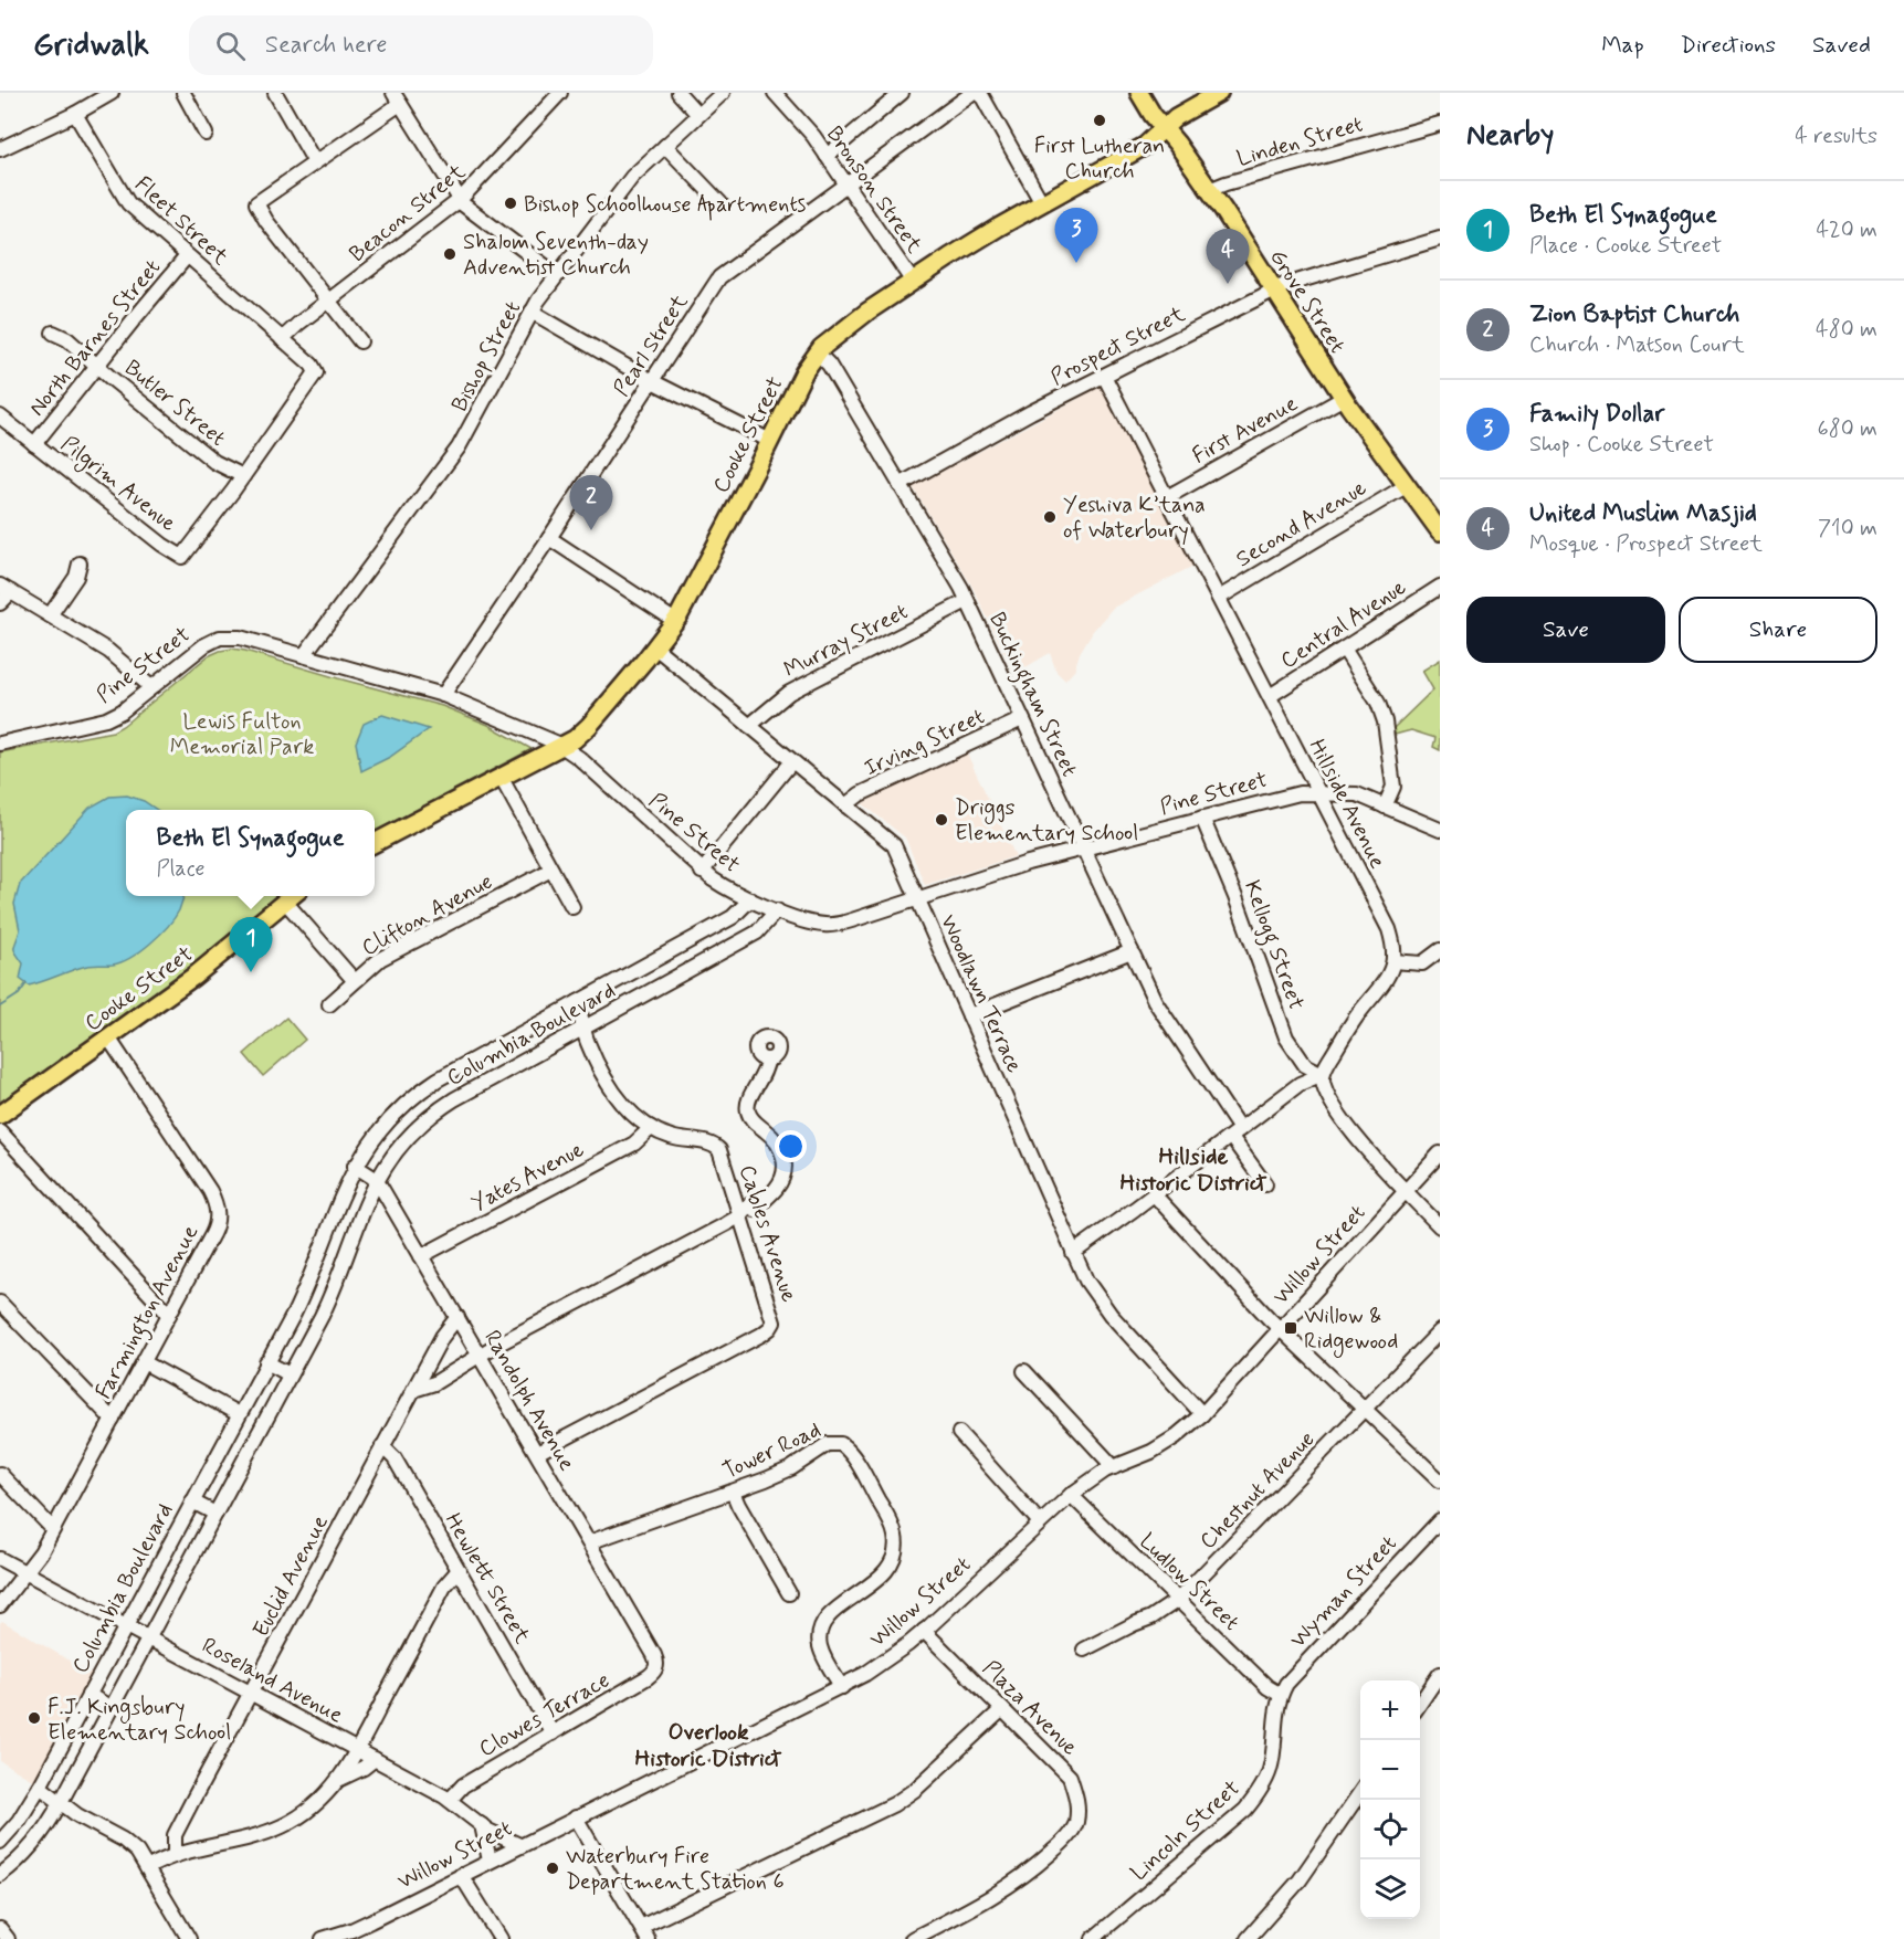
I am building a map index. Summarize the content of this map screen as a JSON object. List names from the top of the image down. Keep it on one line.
{"streets":{"main road":["Grove Street","Cooke Street"],"street":["Linden Street","Bronson Street","Beacon Street","Fleet Street","North Barnes Street","Pearl Street","Prospect Street","Bishop Street","Butler Street","First Avenue","Pilgrim Avenue","Second Avenue","Central Avenue","Murray Street","Pine Street","Buckingham Street","Irving Street","Hillside Avenue","Clifton Avenue","Kellogg Street","Woodlawn Terrace","Columbia Boulevard","Yates Avenue","Cables Avenue","Willow Street","Farmington Avenue","Randolph Avenue","Tower Road","Chestnut Avenue","Euclid Avenue","Hewlett Street","Ludlow Street","Wyman Street","Roseland Avenue","Plaza Avenue","Clowes Terrace","Lincoln Street"]},"crossings":[["Linden Street","Grove Street"],["Bronson Street","Pearl Street"],["Bronson Street","Cooke Street"],["Beacon Street","Fleet Street"],["Fleet Street","North Barnes Street"],["Fleet Street","Butler Street"],["Fleet Street","Pilgrim Avenue"],["Grove Street","Prospect Street"],["Grove Street","First Avenue"],["Grove Street","Cooke Street"],["Grove Street","Second Avenue"],["North Barnes Street","Butler Street"],["North Barnes Street","Pilgrim Avenue"],["Pearl Street","Pine Street"],["Prospect Street","Buckingham Street"],["Prospect Street","Hillside Avenue"],["Bishop Street","Pine Street"],["Butler Street","Pilgrim Avenue"],["First Avenue","Hillside Avenue"],["Cooke Street","Pine Street"],["Cooke Street","Buckingham Street"],["Cooke Street","Woodlawn Terrace"],["Cooke Street","Farmington Avenue"],["Second Avenue","Hillside Avenue"],["Central Avenue","Hillside Avenue"],["Murray Street","Buckingham Street"],["Murray Street","Woodlawn Terrace"],["Pine Street","Buckingham Street"],["Pine Street","Hillside Avenue"],["Pine Street","Kellogg Street"],["Pine Street","Woodlawn Terrace"],["Pine Street","Columbia Boulevard"],["Buckingham Street","Irving Street"],["Irving Street","Woodlawn Terrace"],["Woodlawn Terrace","Willow Street"],["Columbia Boulevard","Cables Avenue"],["Columbia Boulevard","Randolph Avenue"],["Columbia Boulevard","Roseland Avenue"],["Yates Avenue","Cables Avenue"],["Yates Avenue","Randolph Avenue"],["Cables Avenue","Randolph Avenue"],["Willow Street","Tower Road"],["Willow Street","Ludlow Street"],["Willow Street","Roseland Avenue"],["Willow Street","Plaza Avenue"],["Farmington Avenue","Roseland Avenue"],["Randolph Avenue","Tower Road"],["Randolph Avenue","Euclid Avenue"],["Randolph Avenue","Clowes Terrace"],["Chestnut Avenue","Ludlow Street"],["Euclid Avenue","Hewlett Street"],["Euclid Avenue","Roseland Avenue"],["Hewlett Street","Clowes Terrace"],["Ludlow Street","Wyman Street"],["Ludlow Street","Lincoln Street"],["Wyman Street","Lincoln Street"],["Roseland Avenue","Clowes Terrace"]],"districts":["Hillside Historic District","Overlook Historic District"],"parks":["Lewis Fulton Memorial Park"],"places":{"other":["First Lutheran Church","Bishop Schoolhouse Apartments","Shalom Seventh-day Adventist Church","Yeshiva K’tana of Waterbury","Driggs Elementary School","F.J. Kingsbury Elementary School","Waterbury Fire Department Station 6"],"transit":["Willow & Ridgewood"]},"page":{"header":"Gridwalk","search":"Search here","nav":["Map","Directions","Saved"],"heading":["Nearby","4 results"],"list":[{"mark":"1","name":"Beth El Synagogue","note":"Place · Cooke Street","value":"420 m"},{"mark":"2","name":"Zion Baptist Church","note":"Church · Matson Court","value":"480 m"},{"mark":"3","name":"Family Dollar","note":"Shop · Cooke Street","value":"680 m"},{"mark":"4","name":"United Muslim Masjid","note":"Mosque · Prospect Street","value":"710 m"}],"pins":["3","4","2","1"],"buttons":["Save","Share"],"popup":["Beth El Synagogue","Place"],"map_buttons":["+","−"]}}
